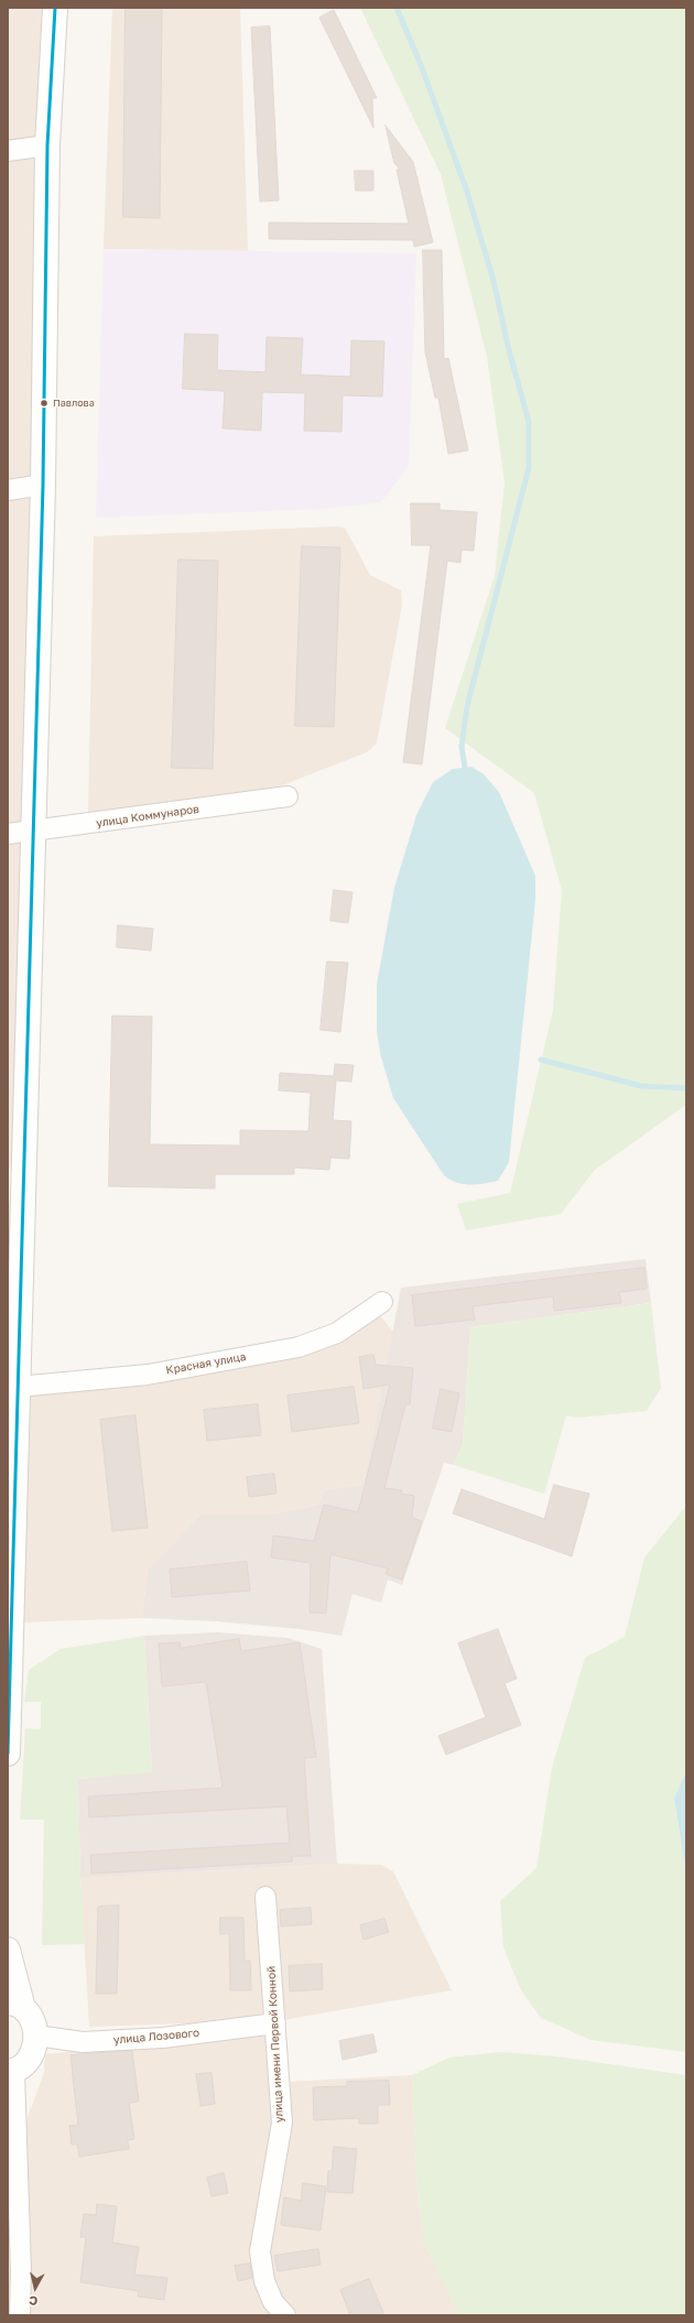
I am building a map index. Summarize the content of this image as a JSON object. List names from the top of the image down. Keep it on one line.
{"streets":{"street":["улица Коммунаров","Красная улица","улица Лозового","улица имени Первой Конной"]},"crossings":[["улица Лозового","улица имени Первой Конной"]],"places":["Павлова"],"north":"bottom"}
